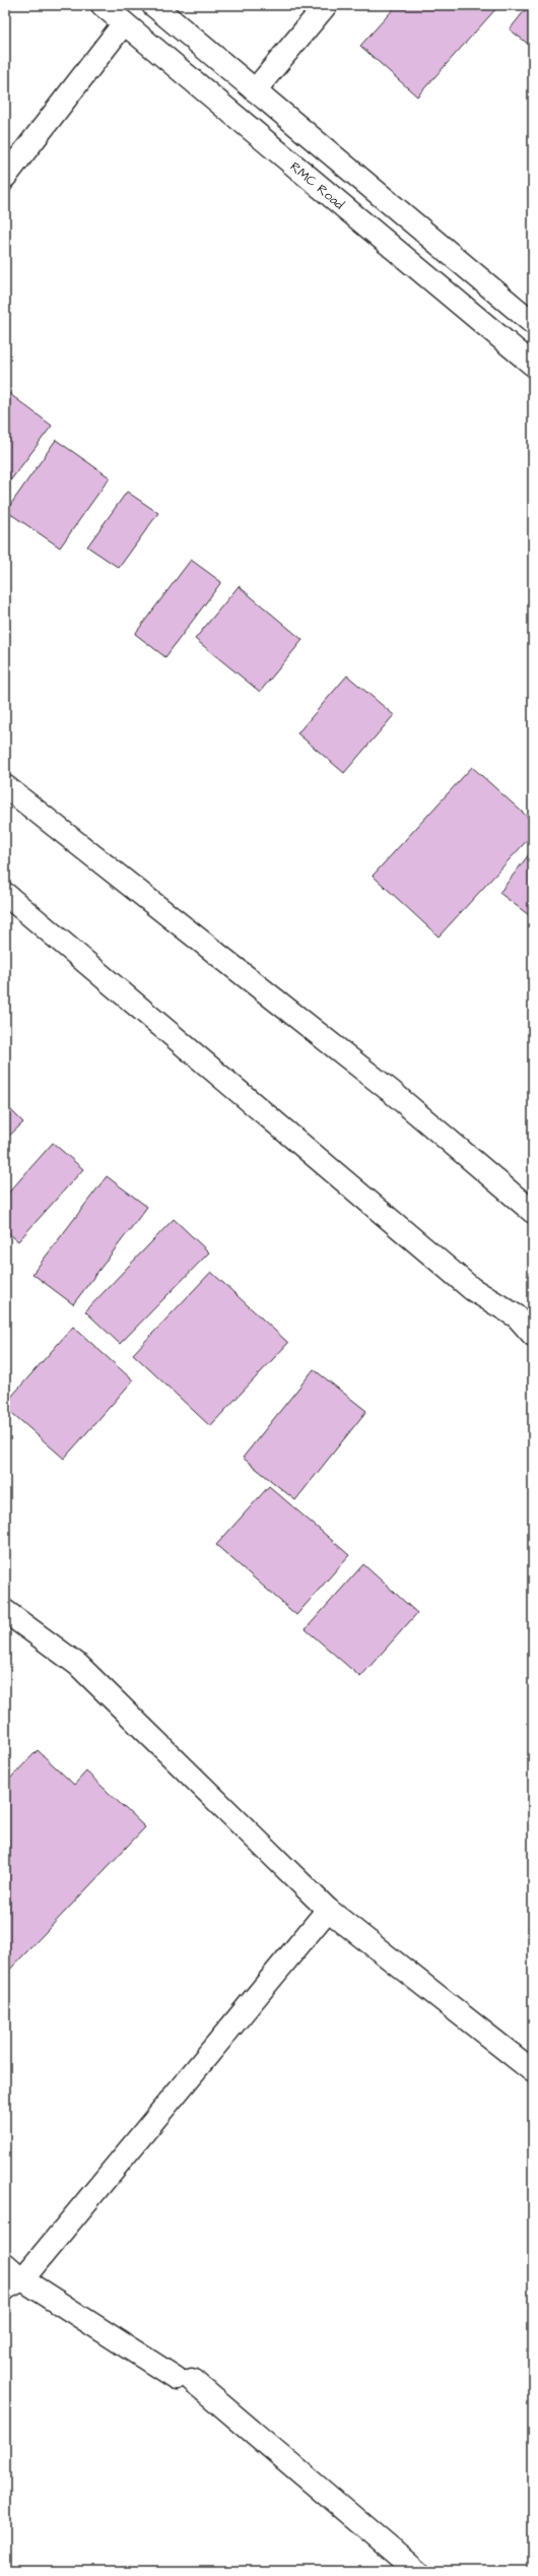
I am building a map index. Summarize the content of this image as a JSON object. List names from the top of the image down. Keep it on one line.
{"streets":{"street":["RMC Road"]}}
